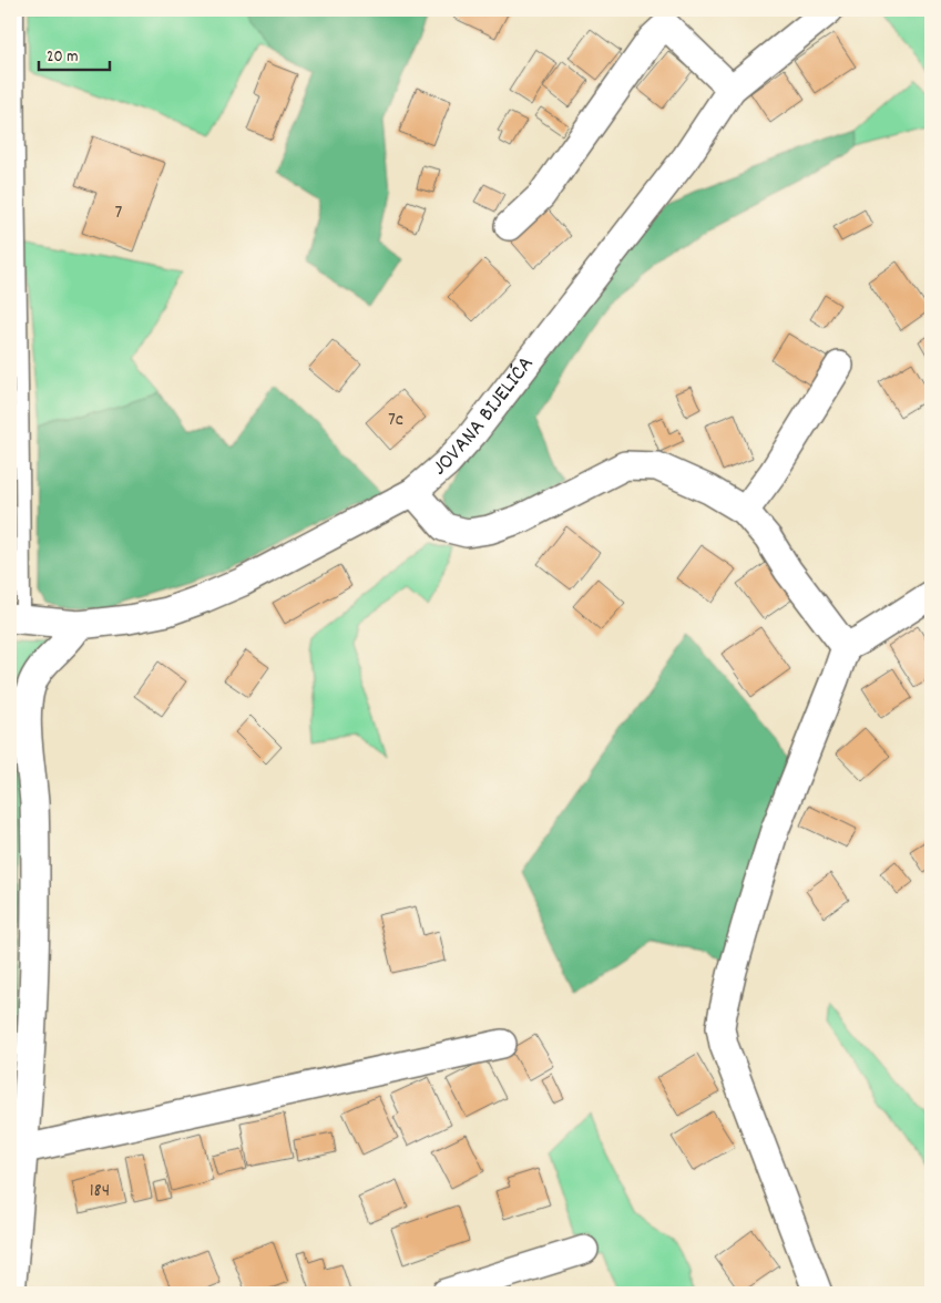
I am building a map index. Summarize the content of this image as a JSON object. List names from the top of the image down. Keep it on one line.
{"streets":{"street":["JOVANA BIJELIĆA"]},"house_numbers":["7","7c","184"],"scale_bar":"20 m"}
